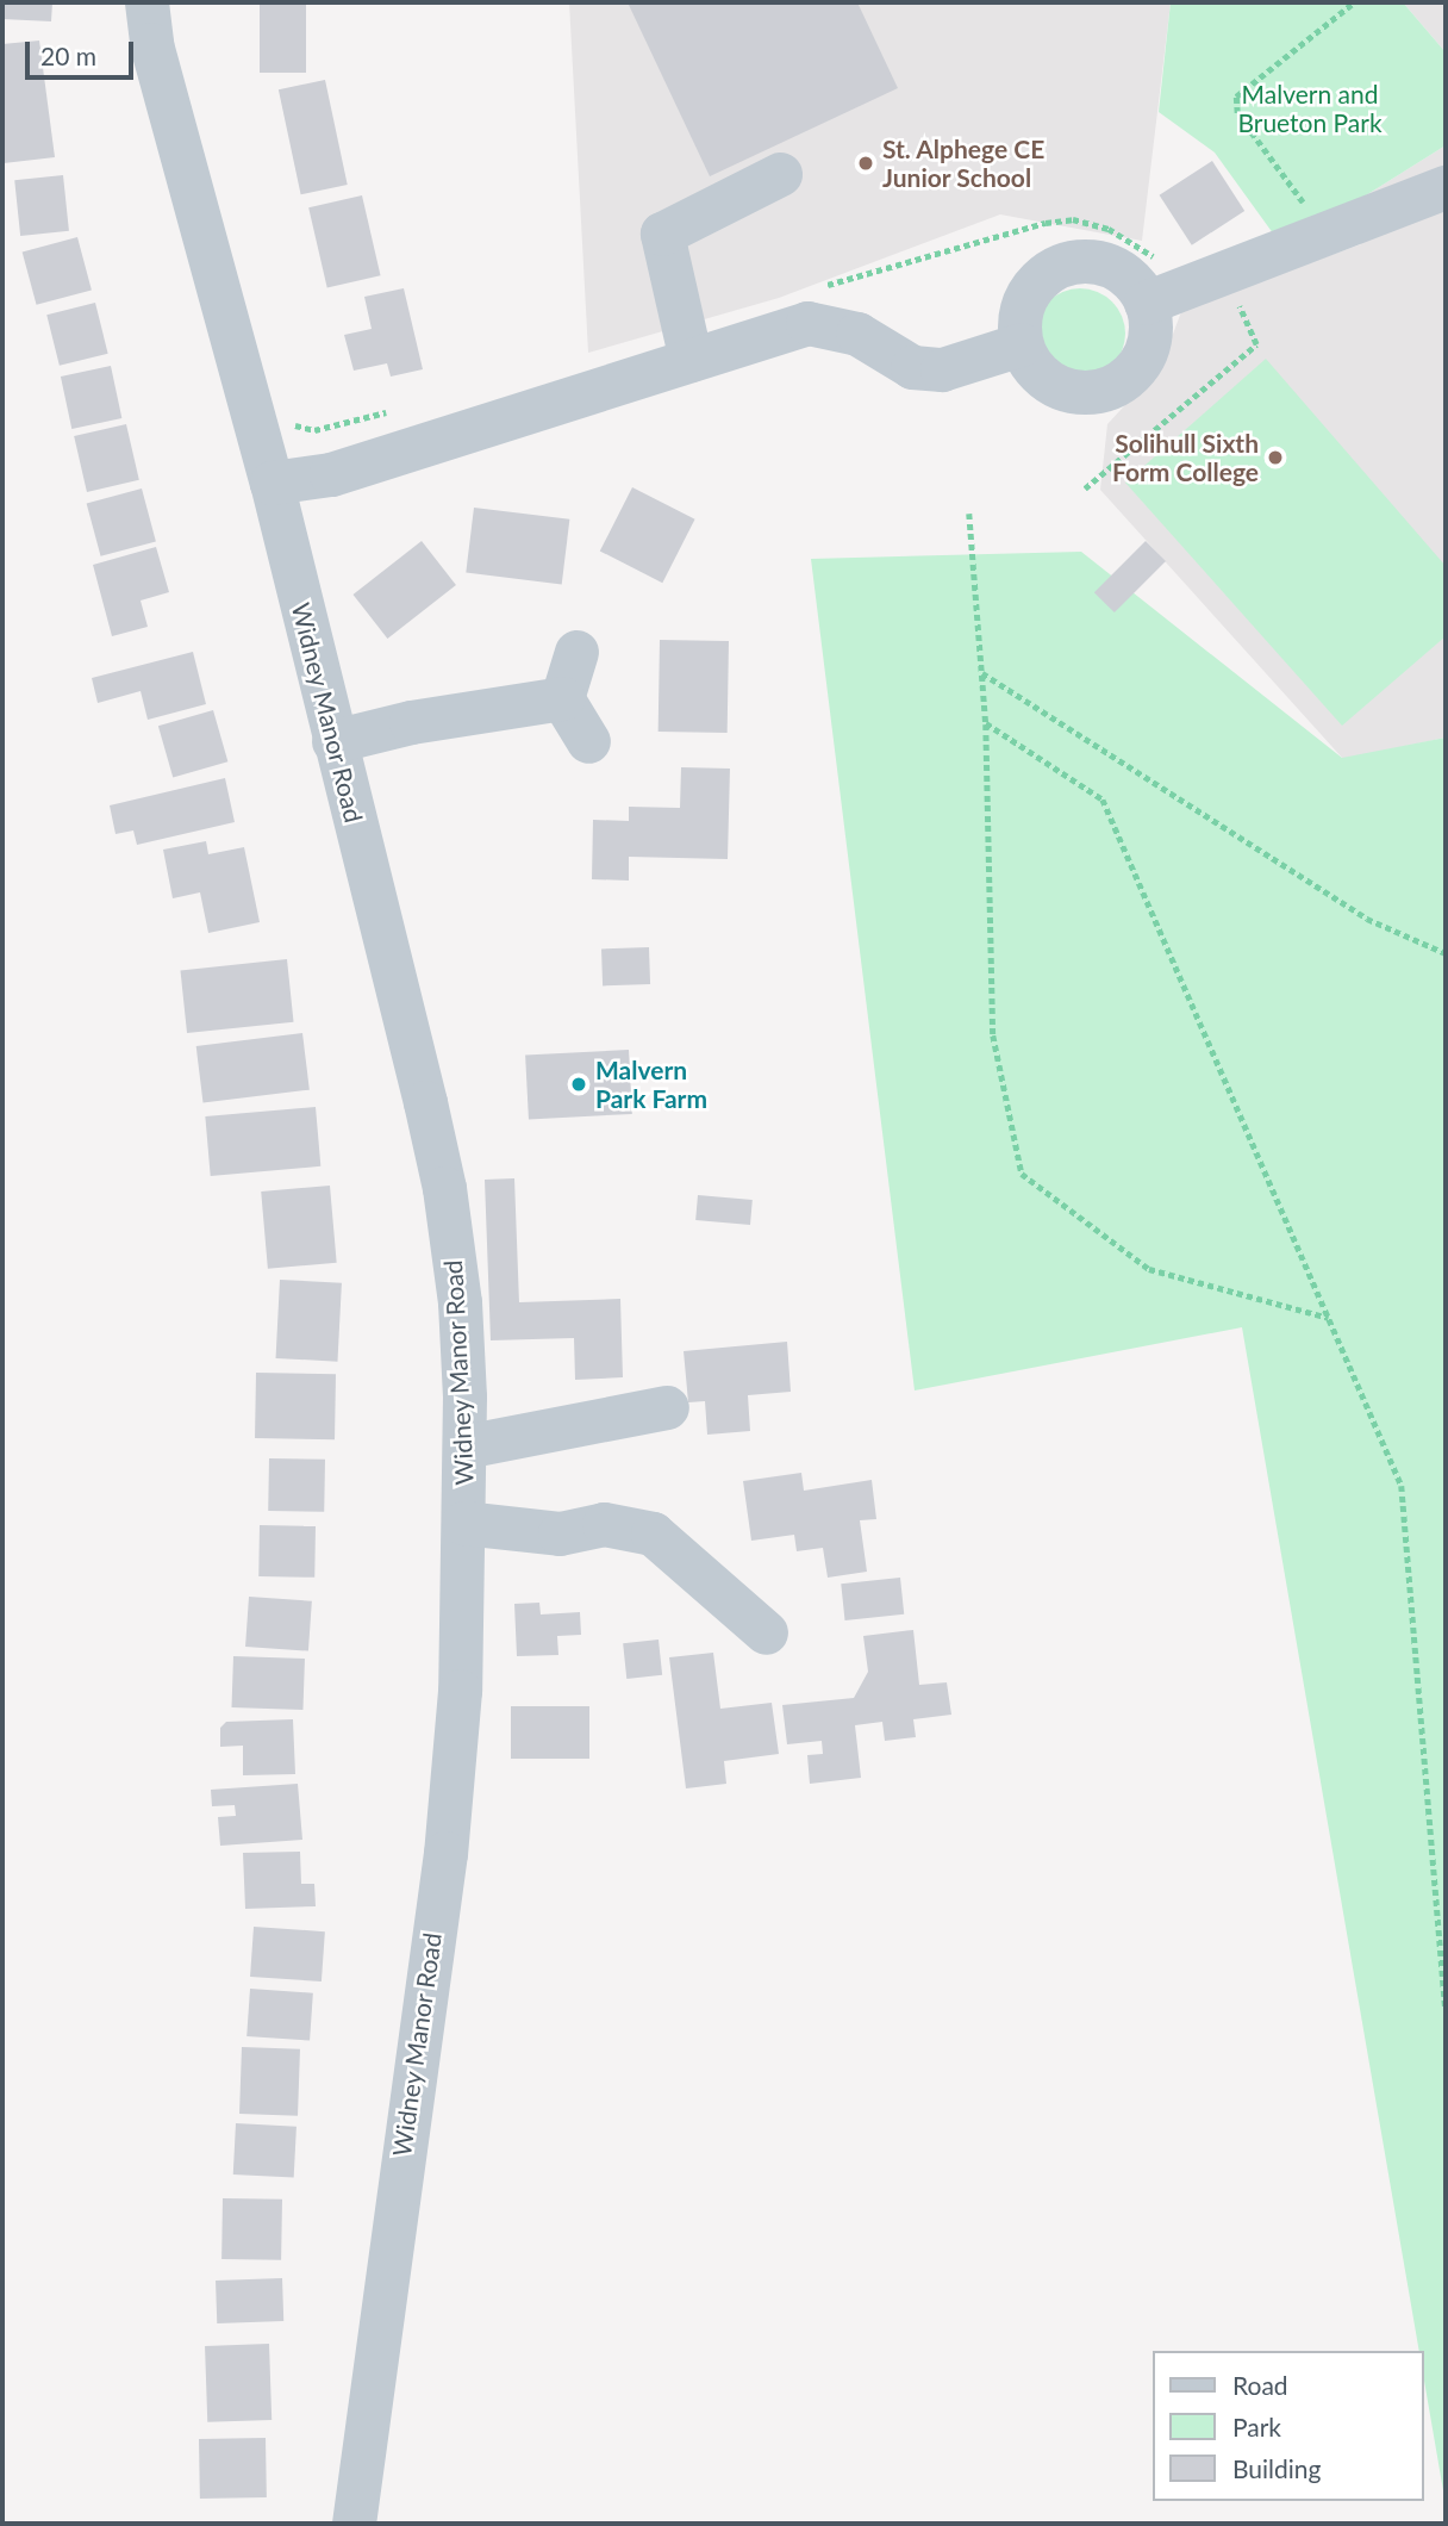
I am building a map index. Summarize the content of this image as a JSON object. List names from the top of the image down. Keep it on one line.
{"streets":{"street":["Widney Manor Road"]},"parks":["Malvern and Brueton Park"],"places":["St. Alphege CE Junior School","Solihull Sixth Form College","Malvern Park Farm"],"legend":["Road","Park","Building"],"scale_bar":"20 m"}
